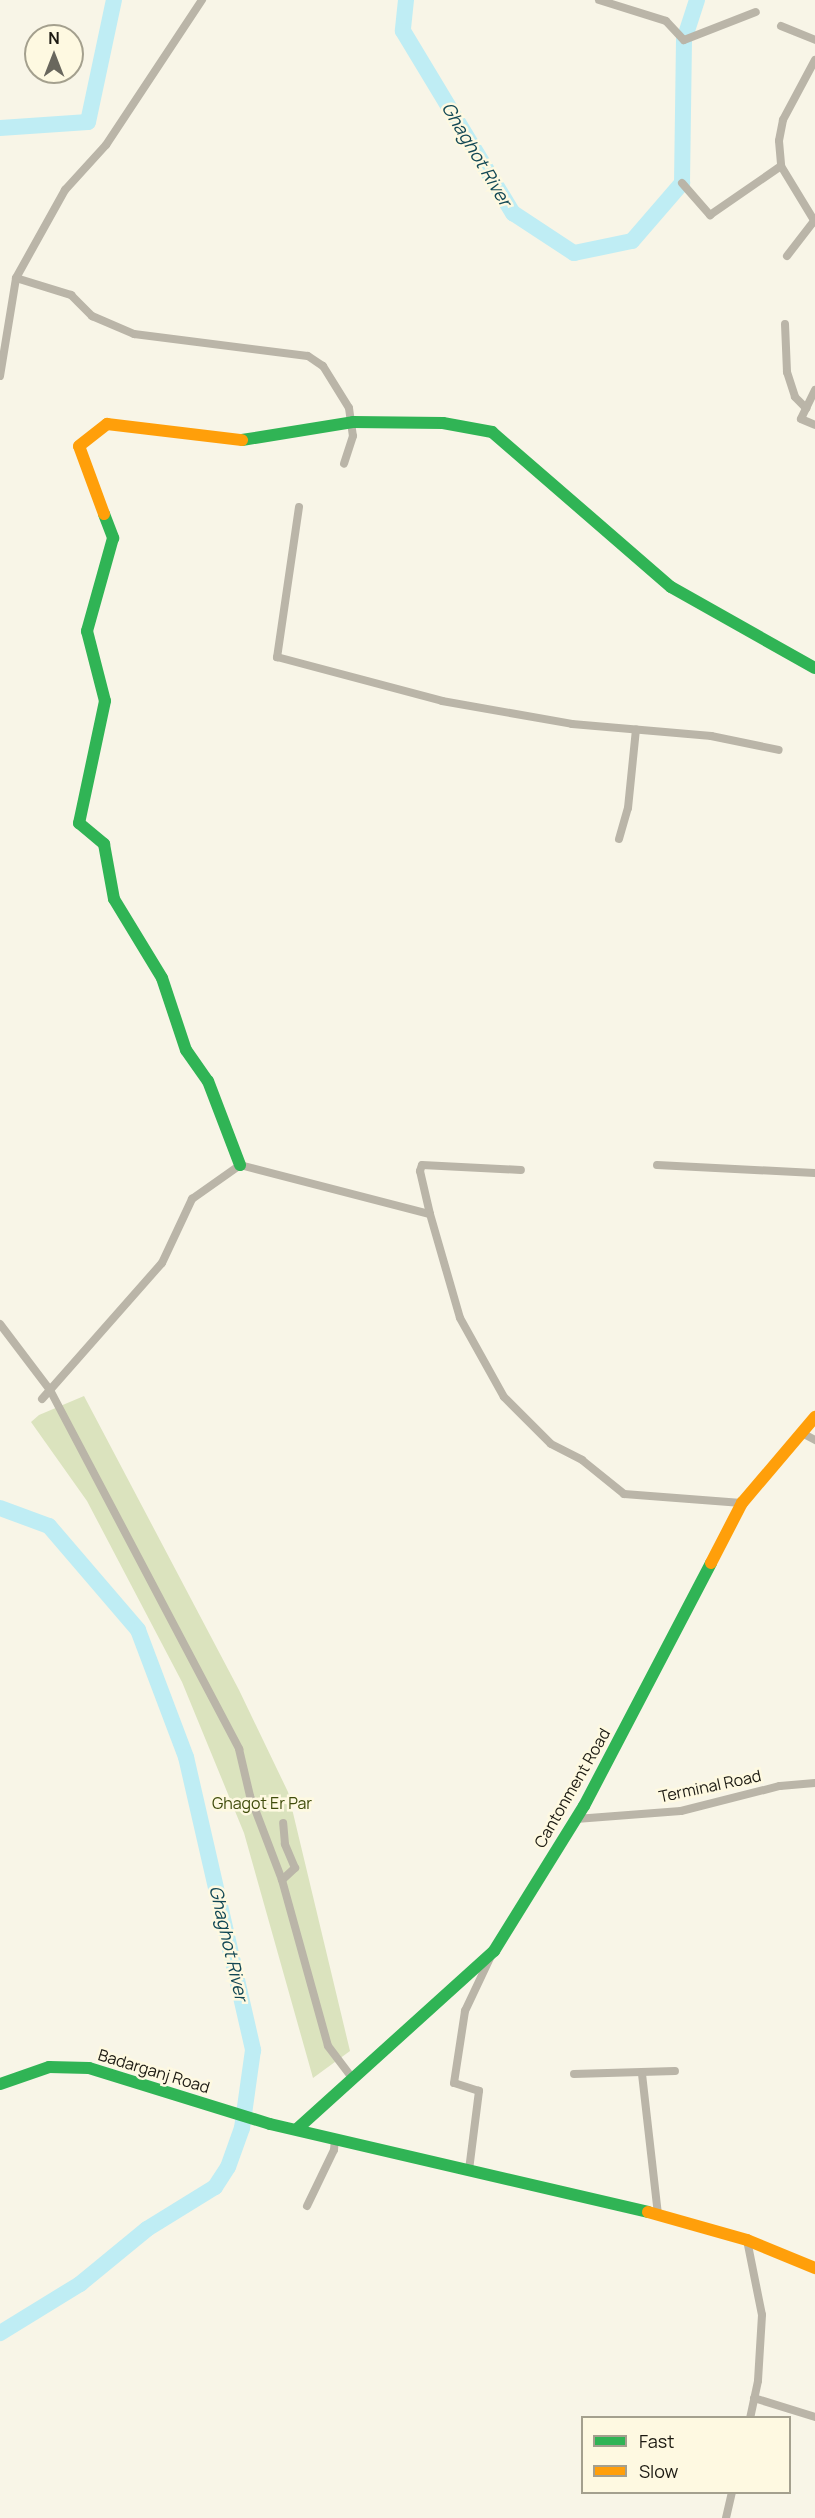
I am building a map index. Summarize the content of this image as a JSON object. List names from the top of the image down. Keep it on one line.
{"streets":{"street":["Terminal Road","Cantonment Road","Badarganj Road"]},"crossings":[["Terminal Road","Cantonment Road"],["Cantonment Road","Badarganj Road"]],"water":["Ghaghot River"],"parks":["Ghagot Er Par"],"legend":["Fast","Slow"],"north":"top"}
